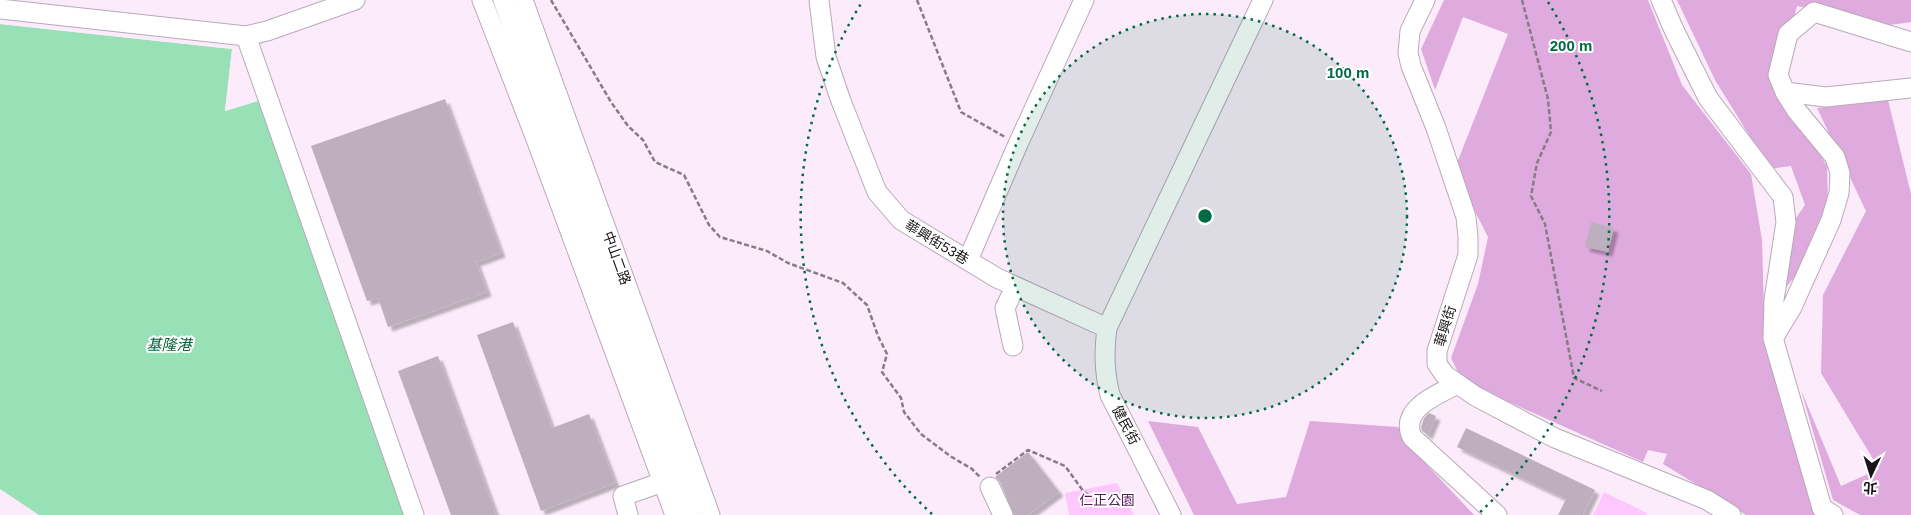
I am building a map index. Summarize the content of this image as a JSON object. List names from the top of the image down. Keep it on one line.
{"streets":{"street":["華興街53巷","中山二路","華興街","健民街"]},"crossings":[["華興街53巷","健民街"]],"water":["基隆港"],"parks":["仁正公園"],"north":"bottom","rings":["200 m","100 m"]}
